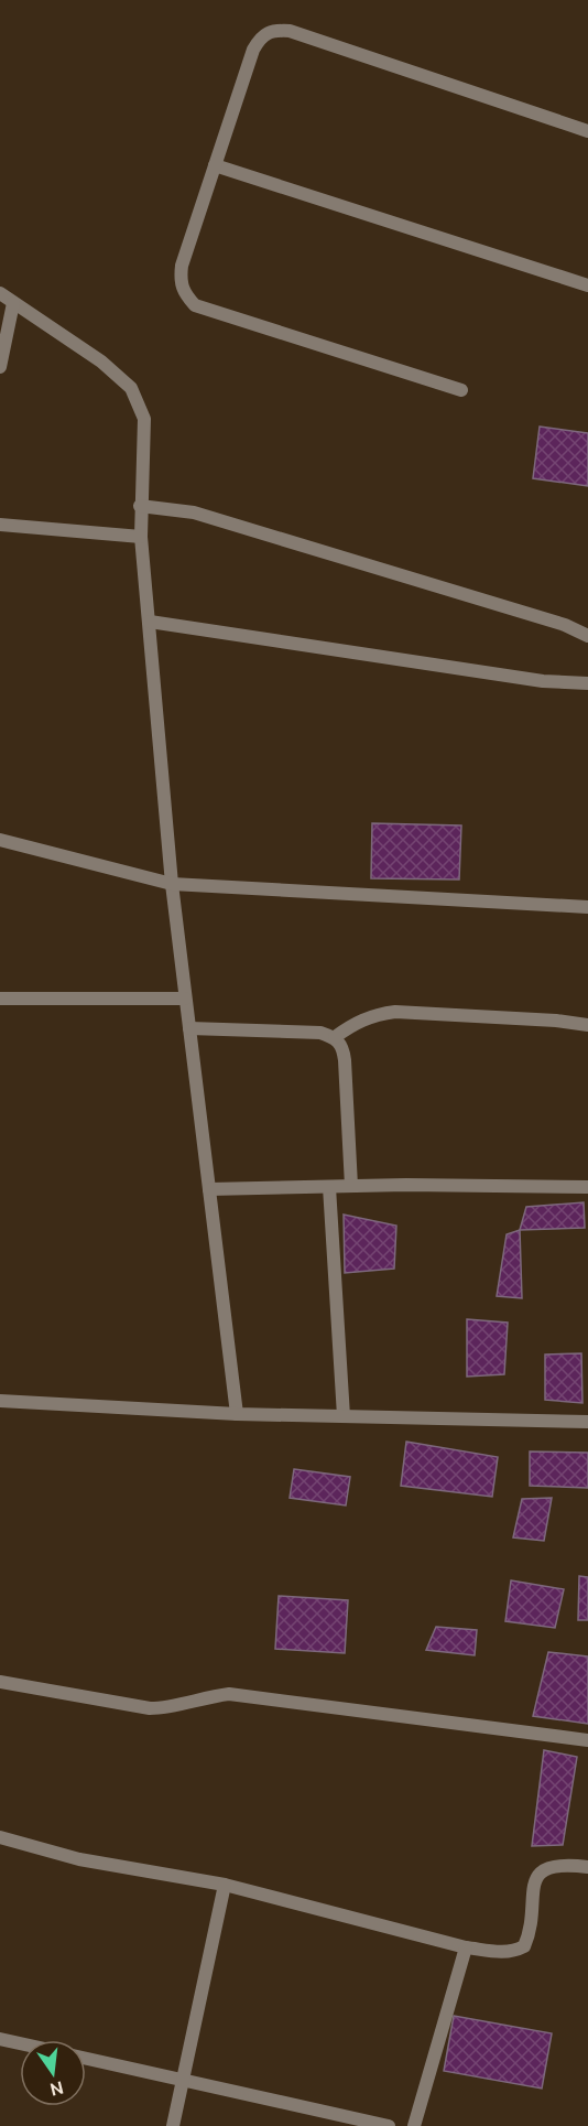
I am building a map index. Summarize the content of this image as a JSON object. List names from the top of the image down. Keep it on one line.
{"north":"bottom"}
